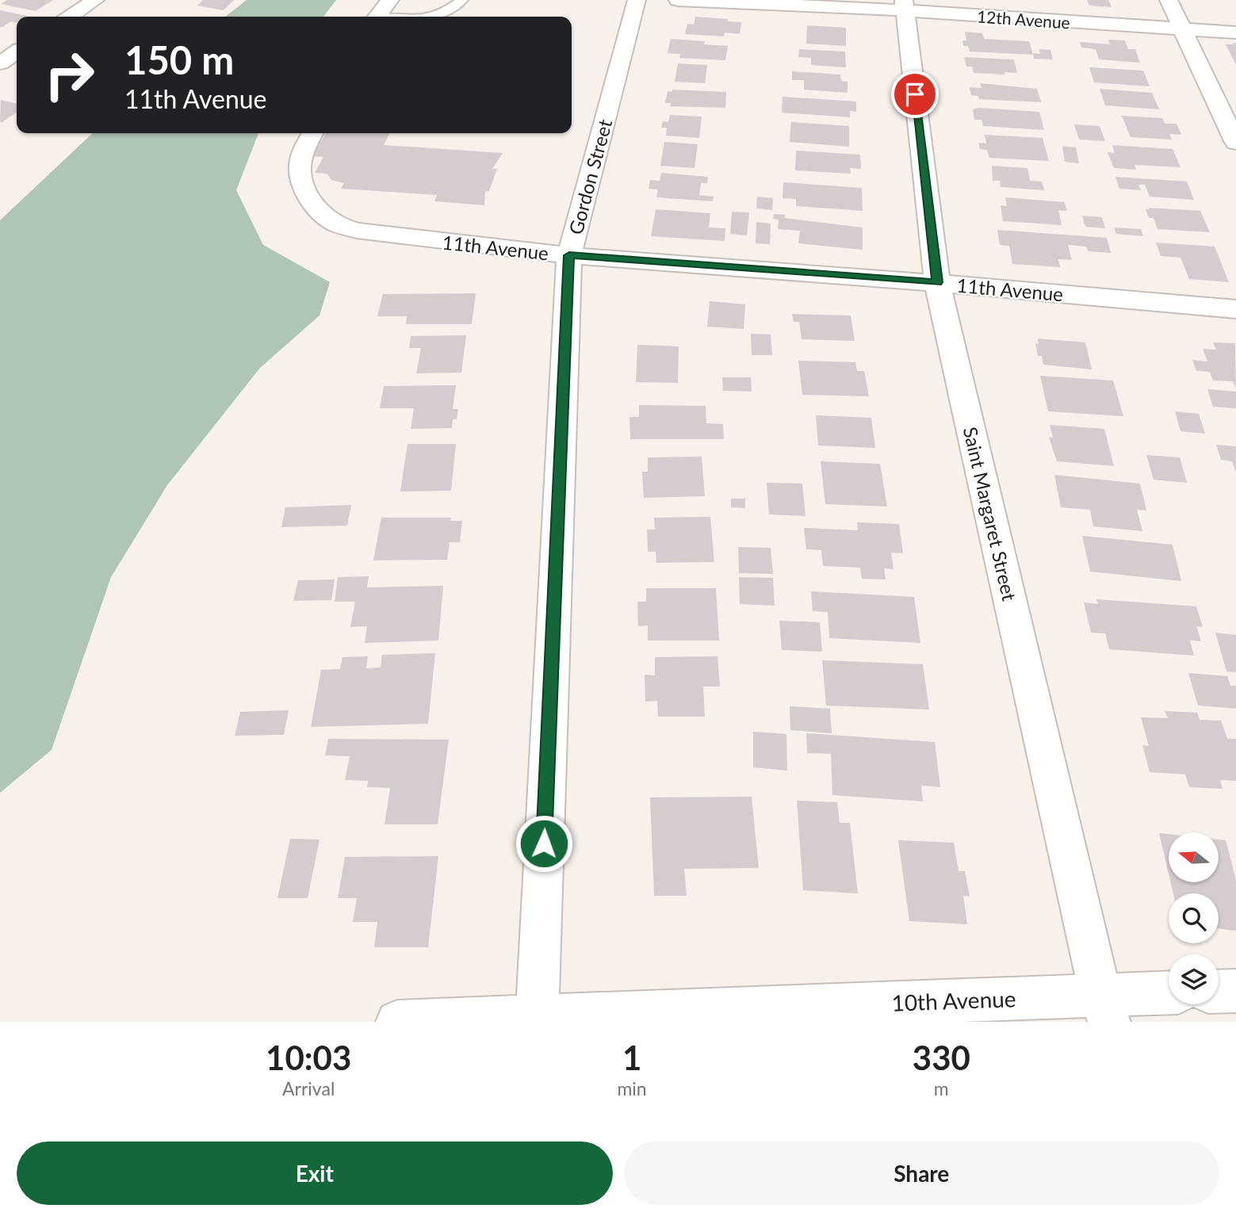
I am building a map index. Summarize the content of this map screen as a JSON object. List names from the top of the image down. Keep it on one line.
{"streets":{"street":["12th Avenue","Gordon Street","11th Avenue","Saint Margaret Street","10th Avenue"]},"crossings":[["12th Avenue","Saint Margaret Street"],["Gordon Street","11th Avenue"],["Gordon Street","10th Avenue"],["11th Avenue","Saint Margaret Street"],["Saint Margaret Street","10th Avenue"]],"north":"left","page":{"turn":["150 m","11th Avenue"],"eta":["10:03","Arrival","1","min","330","m"],"buttons":["Exit","Share"]}}
